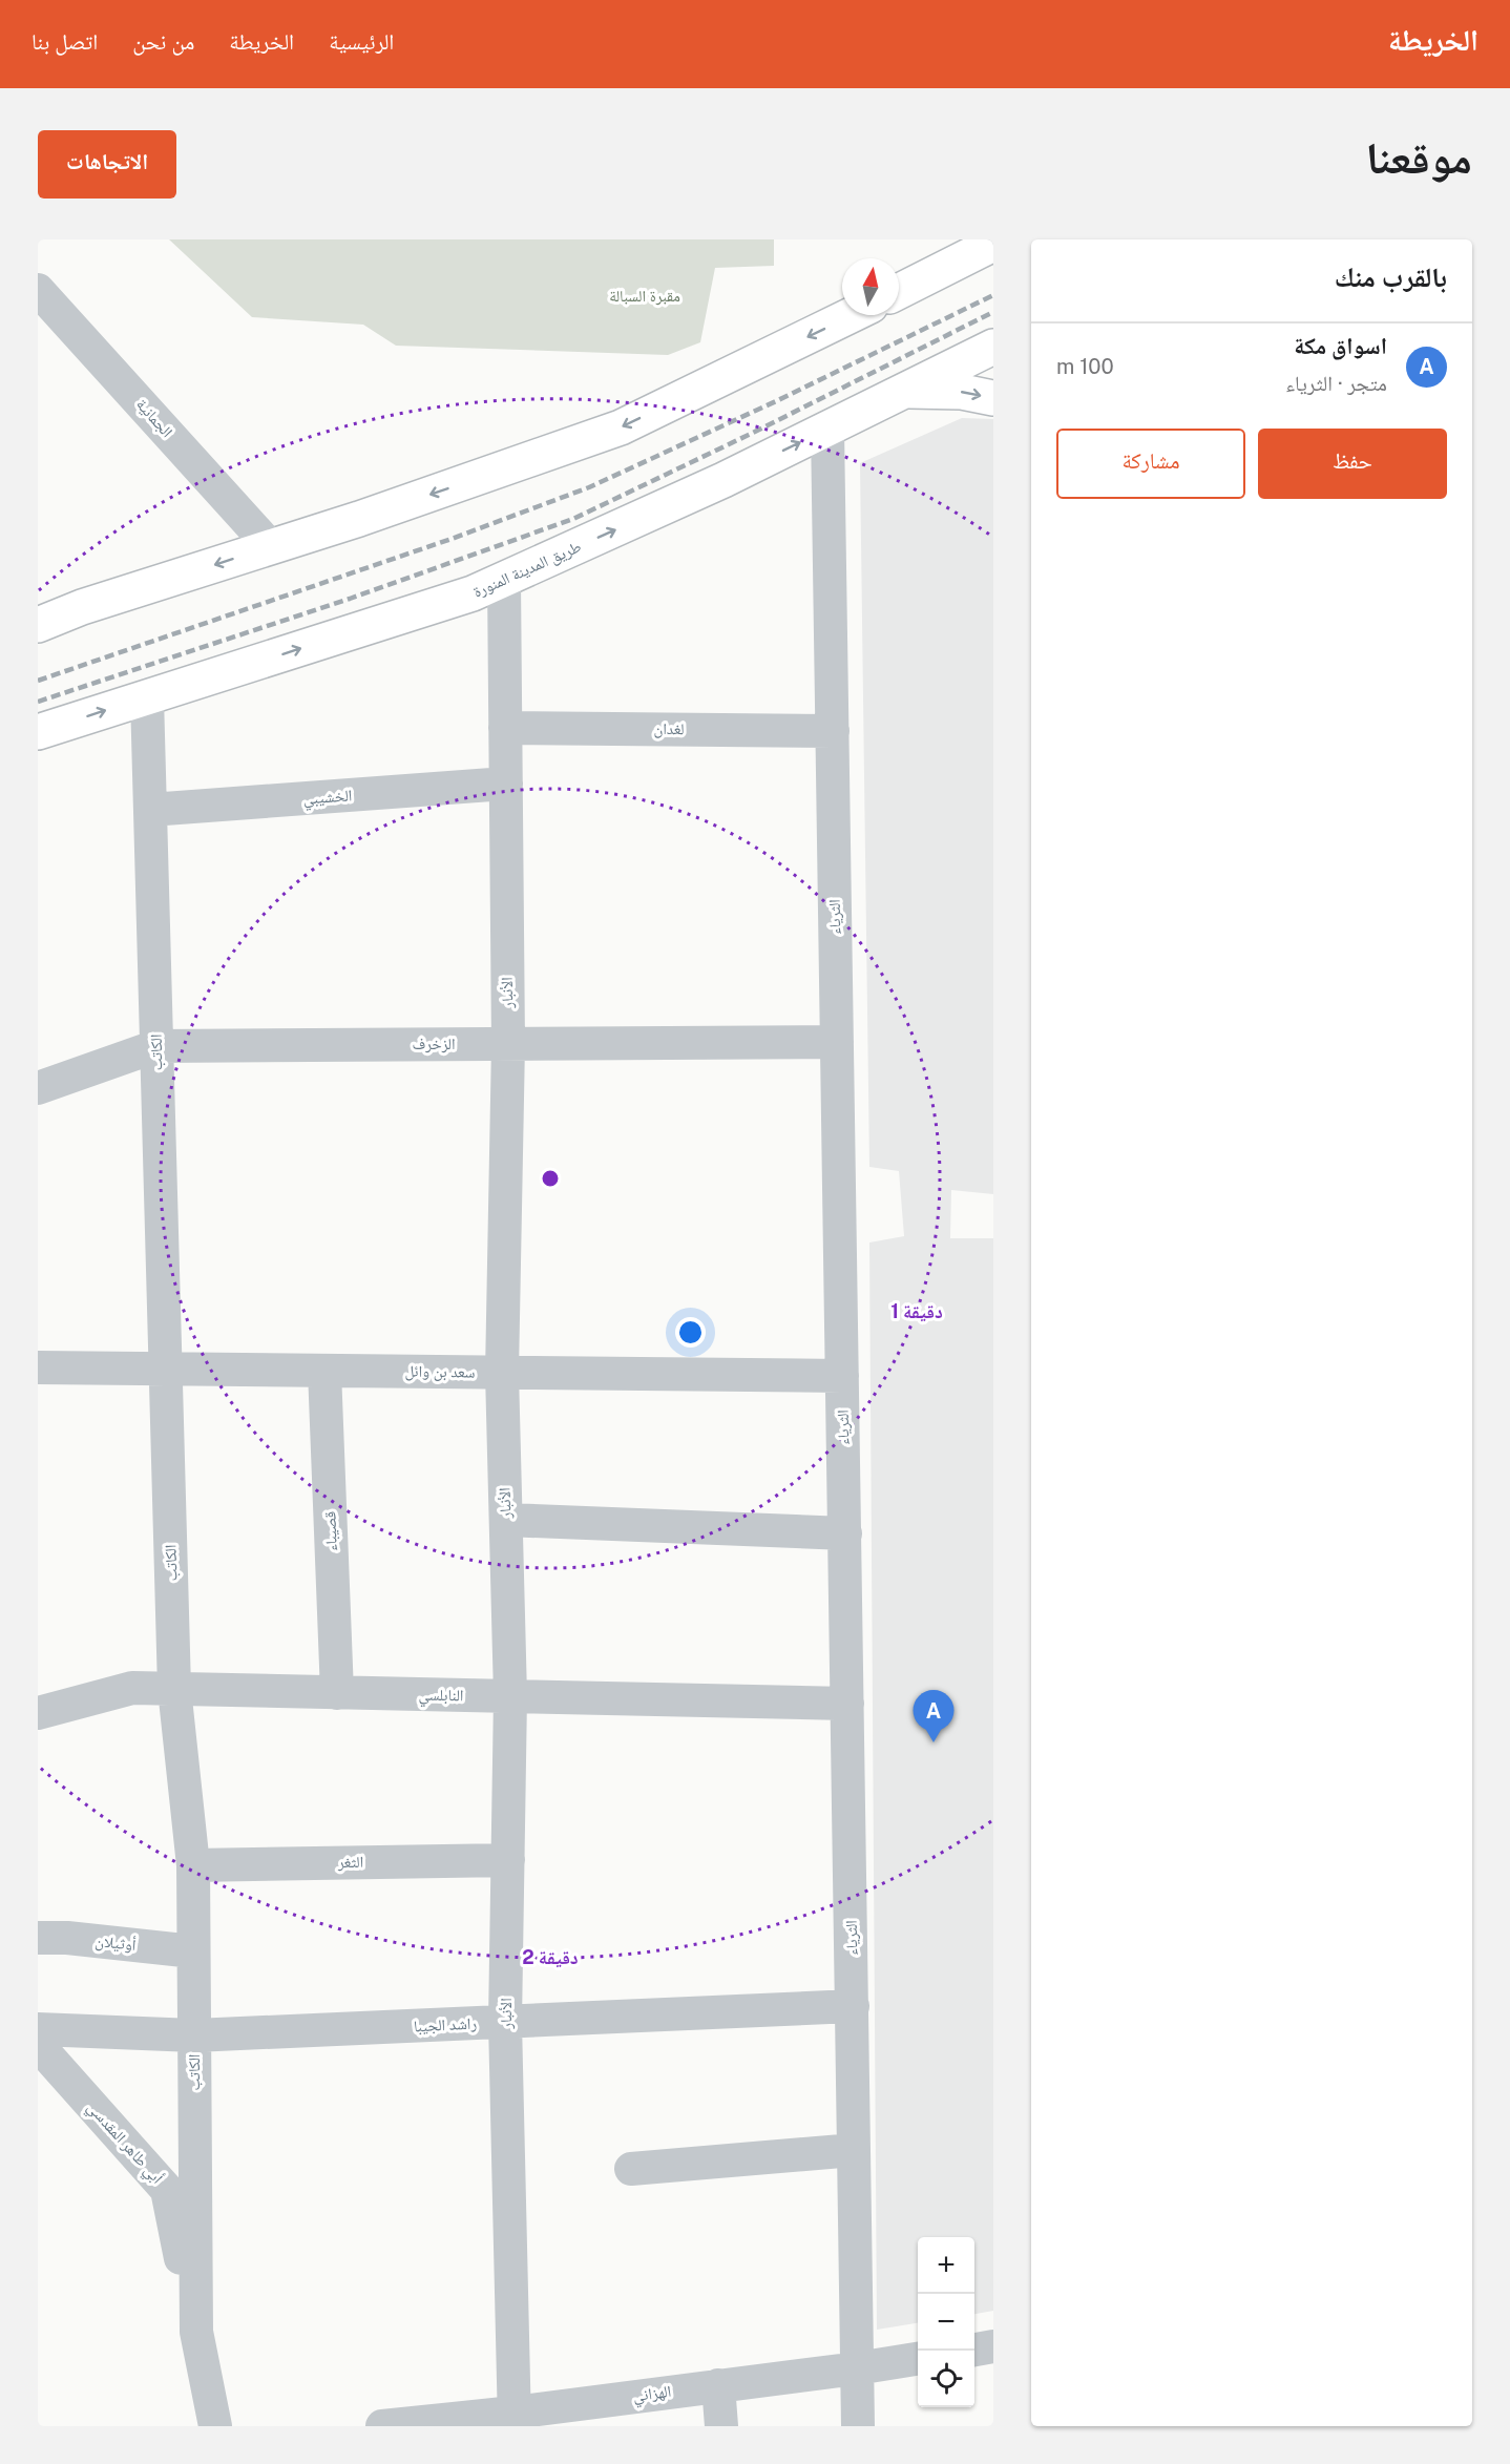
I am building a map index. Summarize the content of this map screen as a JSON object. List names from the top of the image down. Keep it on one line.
{"streets":{"main road":["طريق المدينة المنورة"],"street":["الجمانية","لغدان","الخشيبي","الثرياء","الأنبار","الزخرف","الكاتب","سعد بن وائل","قصيباء","النابلسي","الثغر","أوثيلان","راشد الجيبا","أبي طاهر المقدسي","الهزاني"]},"crossings":[["طريق المدينة المنورة","الثرياء"],["طريق المدينة المنورة","الأنبار"],["طريق المدينة المنورة","الكاتب"],["لغدان","الثرياء"],["لغدان","الأنبار"],["الخشيبي","الأنبار"],["الخشيبي","الكاتب"],["الثرياء","الزخرف"],["الثرياء","سعد بن وائل"],["الثرياء","النابلسي"],["الثرياء","راشد الجيبا"],["الثرياء","الهزاني"],["الأنبار","الزخرف"],["الأنبار","سعد بن وائل"],["الأنبار","النابلسي"],["الأنبار","الثغر"],["الأنبار","راشد الجيبا"],["الأنبار","الهزاني"],["الزخرف","الكاتب"],["الكاتب","سعد بن وائل"],["الكاتب","النابلسي"],["الكاتب","الثغر"],["الكاتب","أوثيلان"],["الكاتب","راشد الجيبا"],["الكاتب","أبي طاهر المقدسي"],["سعد بن وائل","قصيباء"],["قصيباء","النابلسي"]],"parks":["مقبرة السبالة"],"north":"top","page":{"header":"الخريطة","nav":["الرئيسية","الخريطة","من نحن","اتصل بنا"],"title":"موقعنا","buttons":["الاتجاهات",["حفظ","مشاركة"]],"heading":"بالقرب منك","list":[{"mark":"A","name":"اسواق مكة","note":"متجر · الثرياء","value":"100 m"}],"pins":"A","map_buttons":["+","−"]},"rings":["1 دقيقة","2 دقيقة"]}
